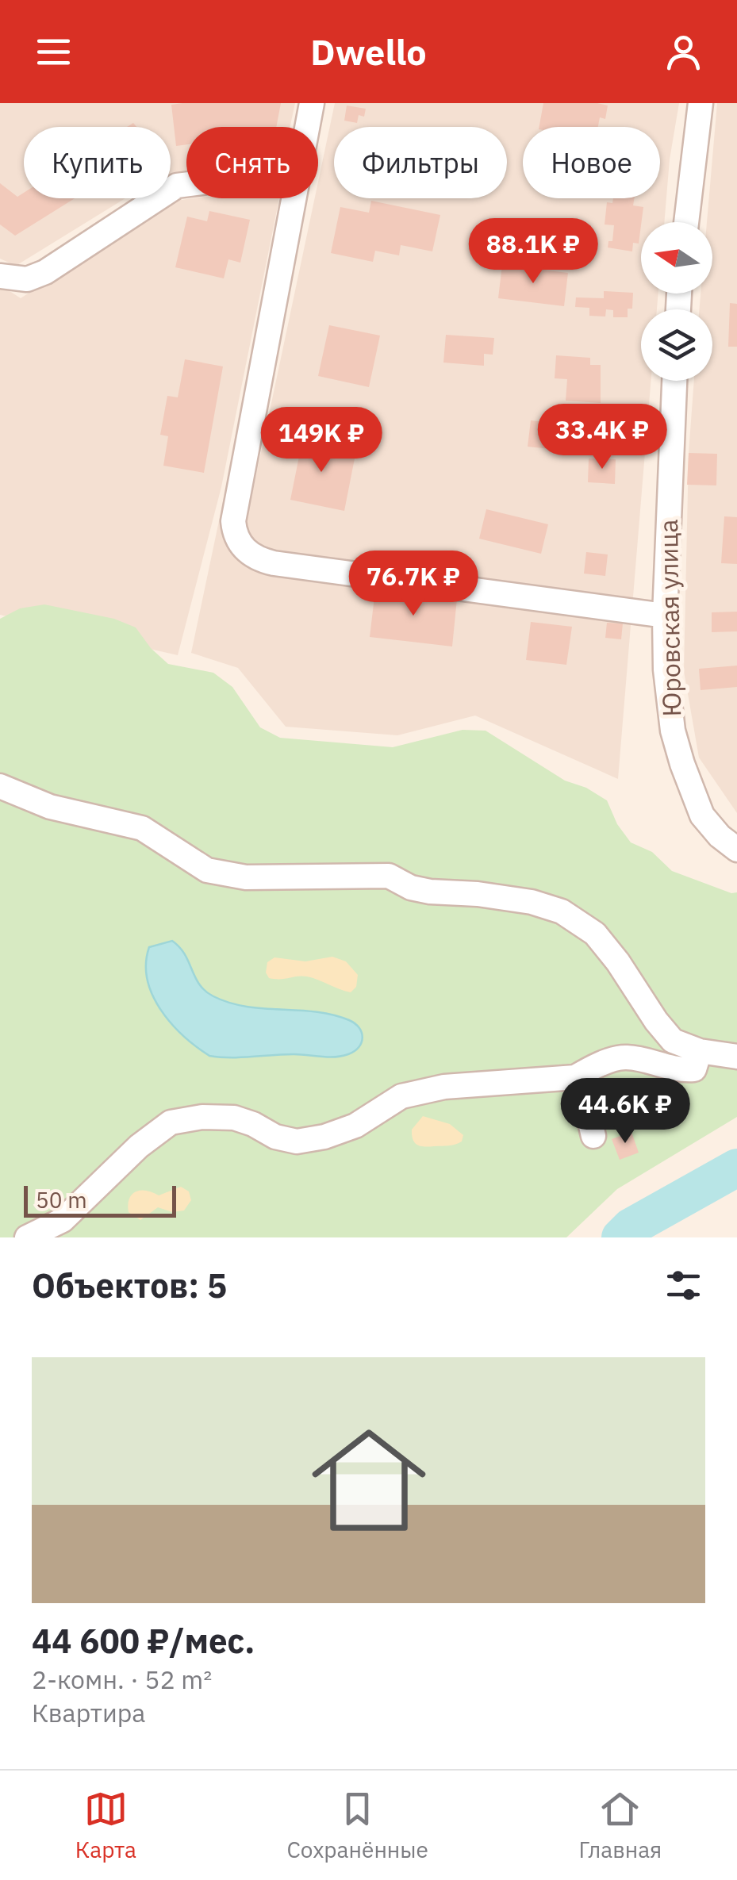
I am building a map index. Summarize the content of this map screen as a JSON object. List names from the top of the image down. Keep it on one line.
{"streets":{"street":["Юровская улица"]},"scale_bar":"50 m","north":"left","page":{"header":"Dwello","chip":["Купить","Снять","Фильтры","Новое"],"price":["88.1K ₽","33.4K ₽","149K ₽","76.7K ₽","44.6K ₽"],"scale":"50 m","heading":"Объектов: 5","list":[{"name":"44 600 ₽/мес.","note":"2-комн. · 52 m² · Квартира"}],"tabs":["Карта","Сохранённые","Главная"]}}
